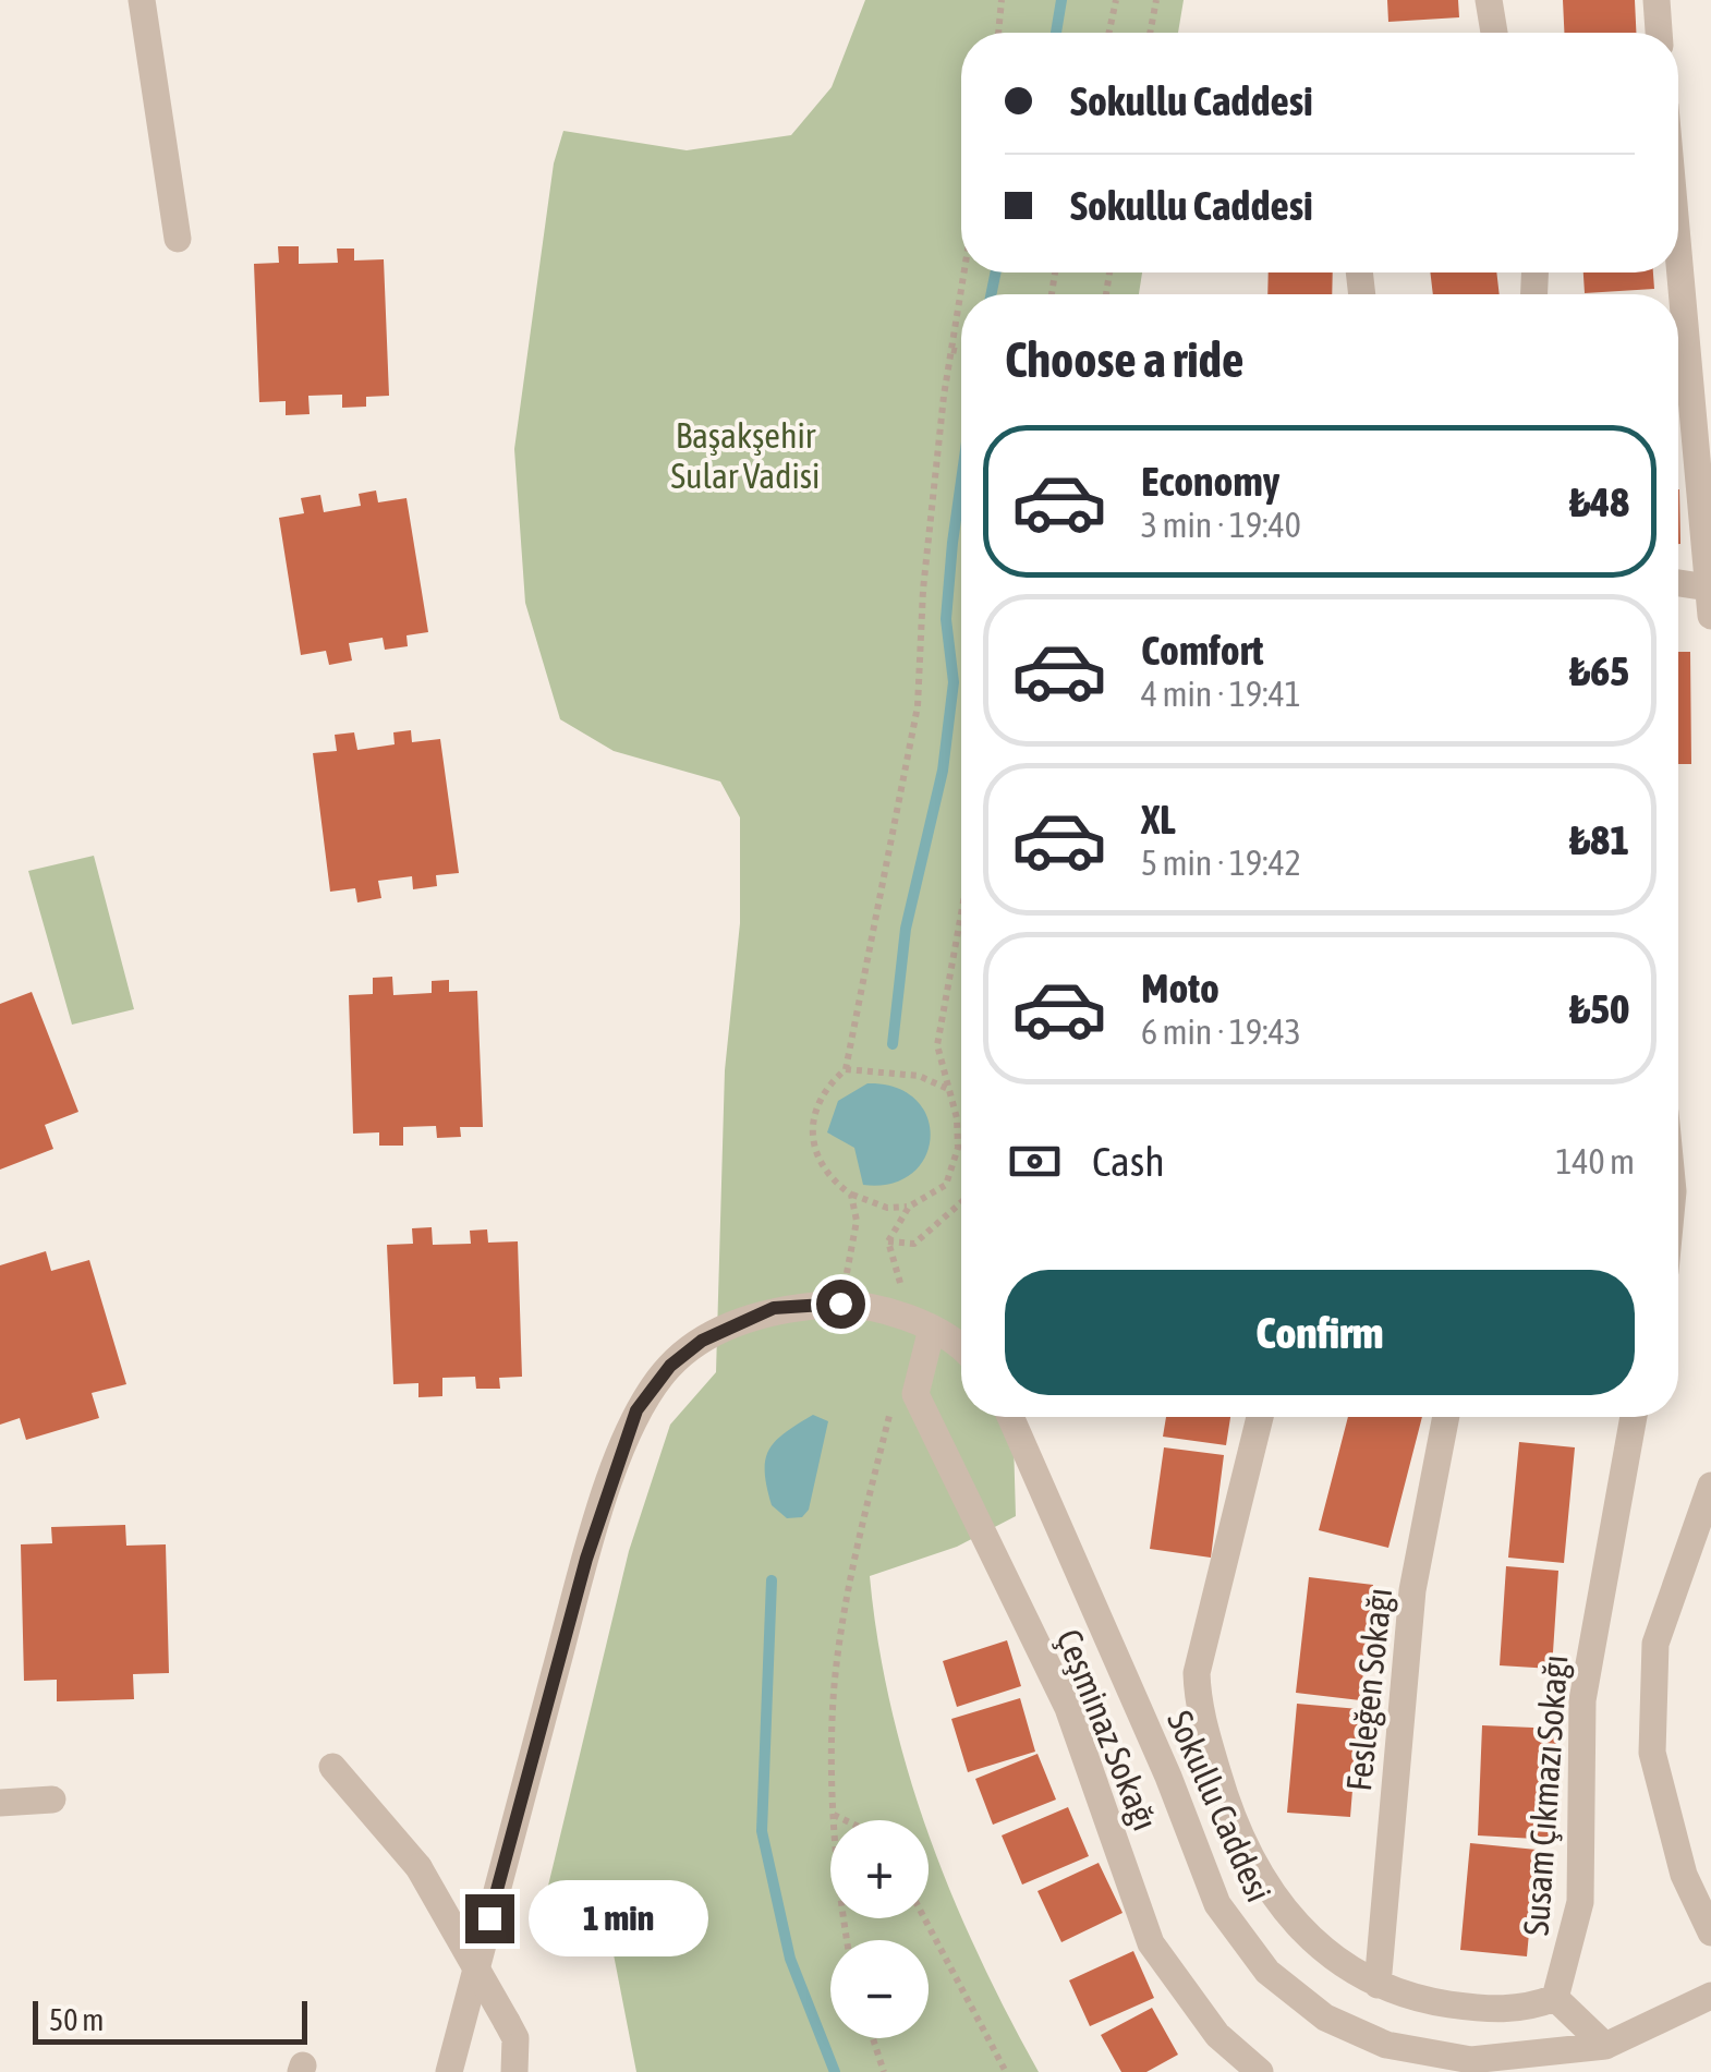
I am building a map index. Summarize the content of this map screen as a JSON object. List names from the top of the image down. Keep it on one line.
{"streets":{"street":["Fesleğen Sokağı","Çeşminaz Sokağı","Susam Çıkmazı Sokağı","Sokullu Caddesi"]},"parks":["Başakşehir Sular Vadisi"],"scale_bar":"50 m","page":{"banner":["Sokullu Caddesi","Sokullu Caddesi"],"heading":"Choose a ride","list":[{"name":"Economy","note":"3 min · 19:40","value":"₺48"},{"name":"Comfort","note":"4 min · 19:41","value":"₺65"},{"name":"XL","note":"5 min · 19:42","value":"₺81"},{"name":"Moto","note":"6 min · 19:43","value":"₺50"}],"pay":["Cash","140 m"],"buttons":"Confirm","map_buttons":["+","−"],"bubble":"1 min","scale":"50 m"}}
